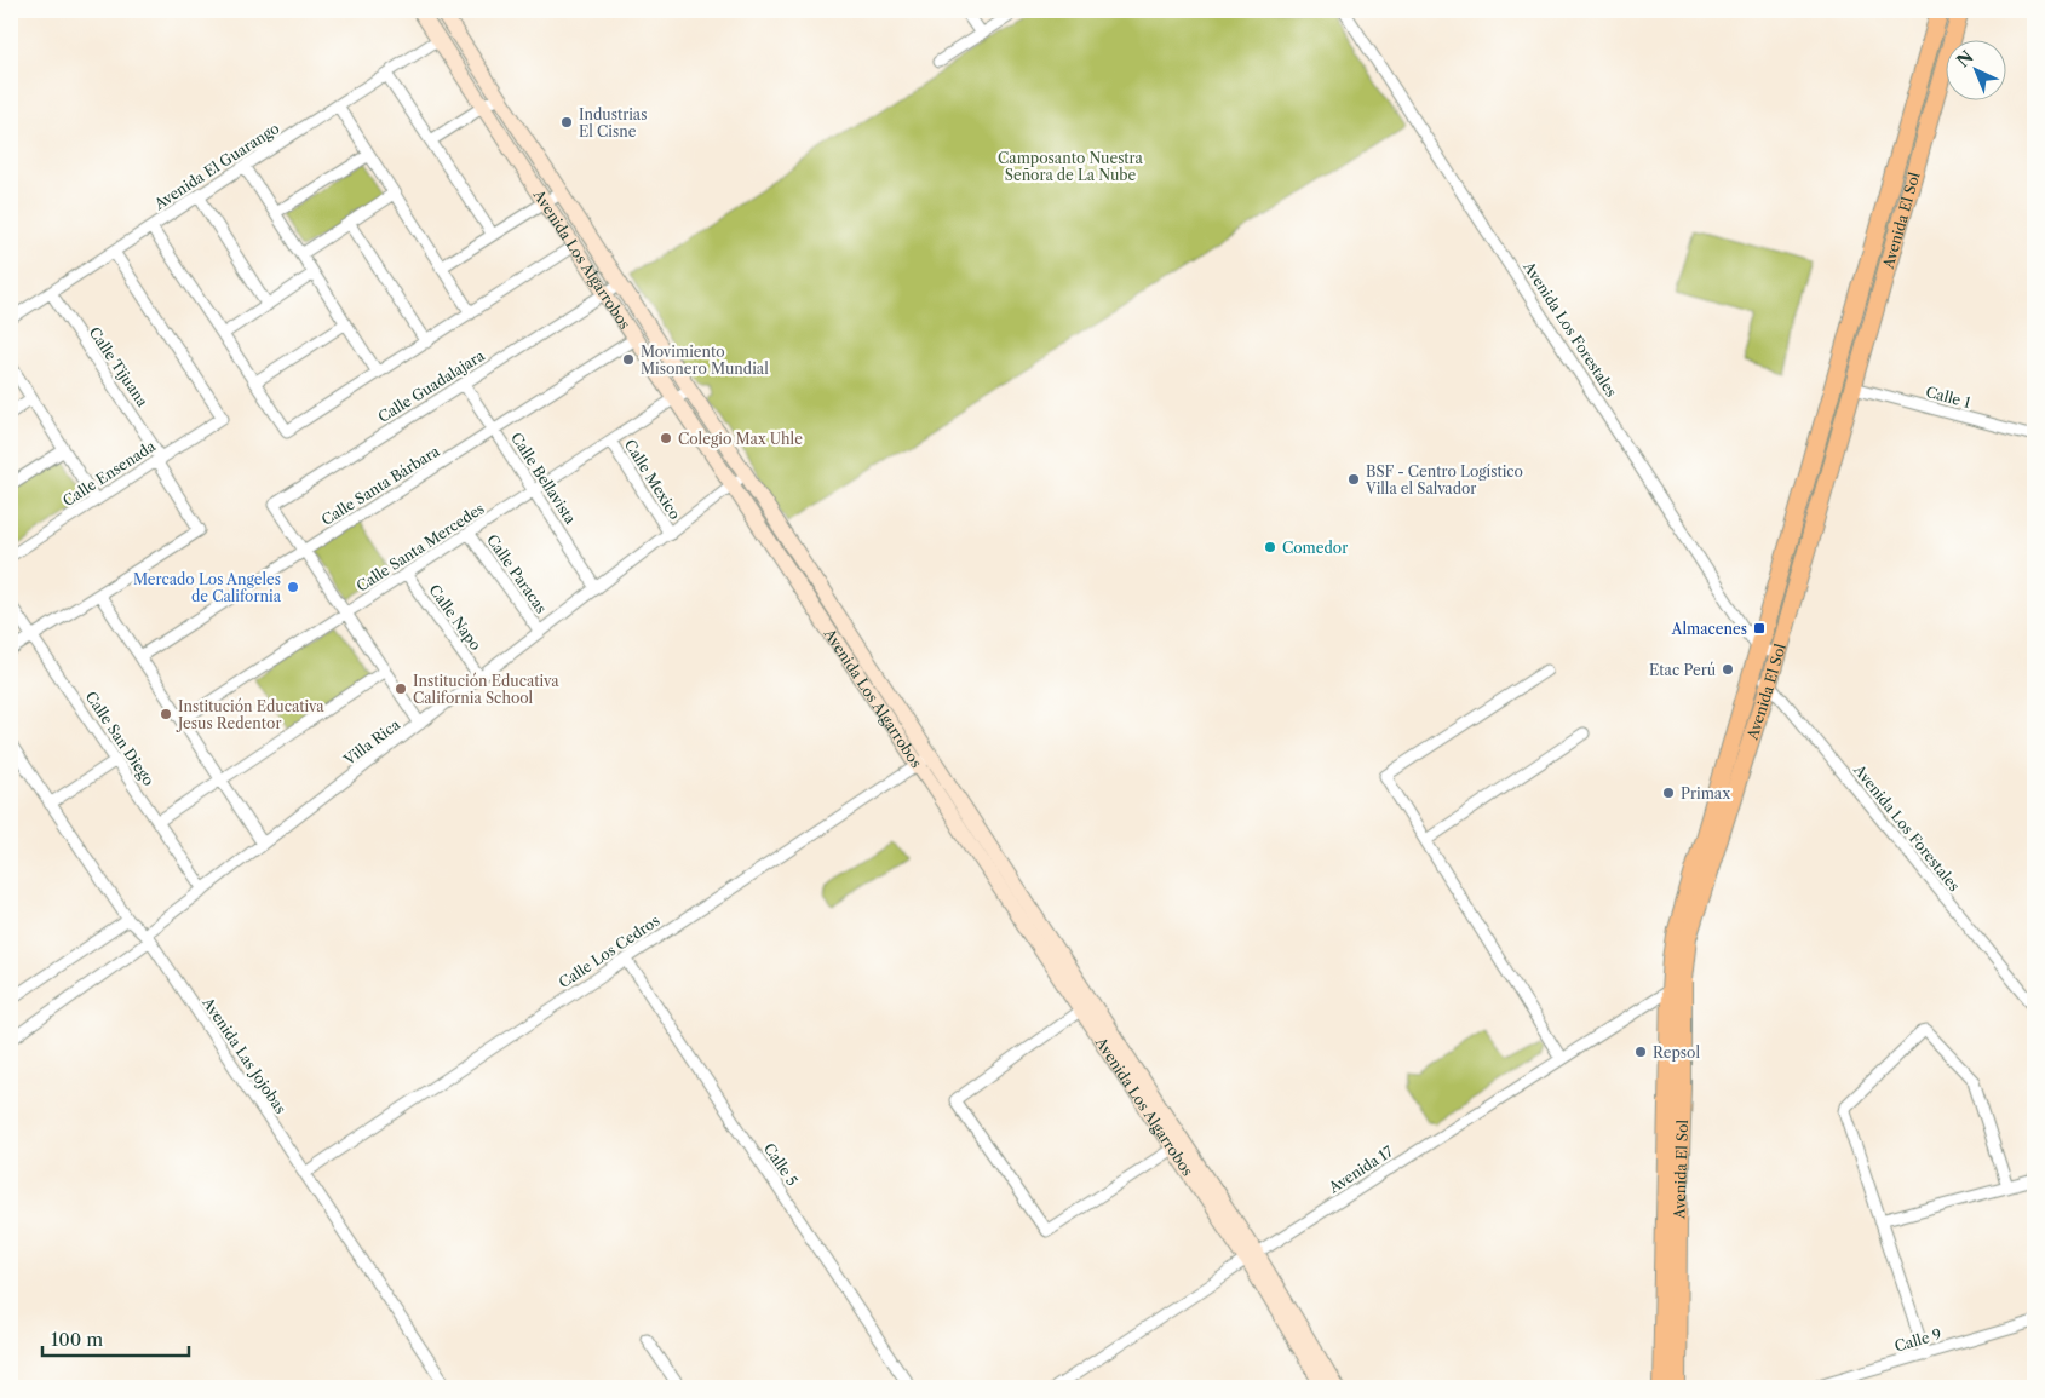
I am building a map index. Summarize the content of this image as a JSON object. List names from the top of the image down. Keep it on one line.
{"streets":{"main road":["Avenida El Sol"],"street":["Avenida El Guarango","Avenida Los Algarrobos","Avenida Los Forestales","Calle Tijuana","Calle Guadalajara","Calle 1","Calle Ensenada","Calle Bellavista","Calle Mexico","Calle Santa Bárbara","Calle Santa Mercedes","Calle Paracas","Calle Napo","Calle San Diego","Villa Rica","Calle Los Cedros","Avenida Las Jojobas","Calle 5","Avenida 17","Calle 9"]},"crossings":[["Avenida El Guarango","Avenida Los Algarrobos"],["Avenida El Guarango","Calle Tijuana"],["Avenida El Guarango","Calle Ensenada"],["Avenida El Sol","Avenida Los Forestales"],["Avenida El Sol","Calle 1"],["Avenida El Sol","Avenida 17"],["Avenida Los Algarrobos","Calle Guadalajara"],["Avenida Los Algarrobos","Calle Santa Bárbara"],["Avenida Los Algarrobos","Calle Santa Mercedes"],["Avenida Los Algarrobos","Villa Rica"],["Avenida Los Algarrobos","Calle Los Cedros"],["Avenida Los Algarrobos","Avenida 17"],["Calle Tijuana","Calle Ensenada"],["Calle Guadalajara","Calle Bellavista"],["Calle Guadalajara","Calle Santa Bárbara"],["Calle Bellavista","Calle Santa Bárbara"],["Calle Bellavista","Calle Santa Mercedes"],["Calle Bellavista","Villa Rica"],["Calle Mexico","Calle Santa Mercedes"],["Calle Mexico","Villa Rica"],["Calle Santa Mercedes","Calle Paracas"],["Calle Santa Mercedes","Calle Napo"],["Calle Paracas","Villa Rica"],["Calle Napo","Villa Rica"],["Calle San Diego","Villa Rica"],["Villa Rica","Avenida Las Jojobas"],["Calle Los Cedros","Avenida Las Jojobas"],["Calle Los Cedros","Calle 5"]],"parks":["Camposanto Nuestra Señora de La Nube"],"places":{"other":["Industrias El Cisne","Movimiento Misonero Mundial","Colegio Max Uhle","BSF - Centro Logístico Villa el Salvador","Comedor","Mercado Los Angeles de California","Etac Perú","Institución Educativa California School","Institución Educativa Jesus Redentor","Primax","Repsol"],"transit":["Almacenes"]},"scale_bar":"100 m","north":"top left"}
